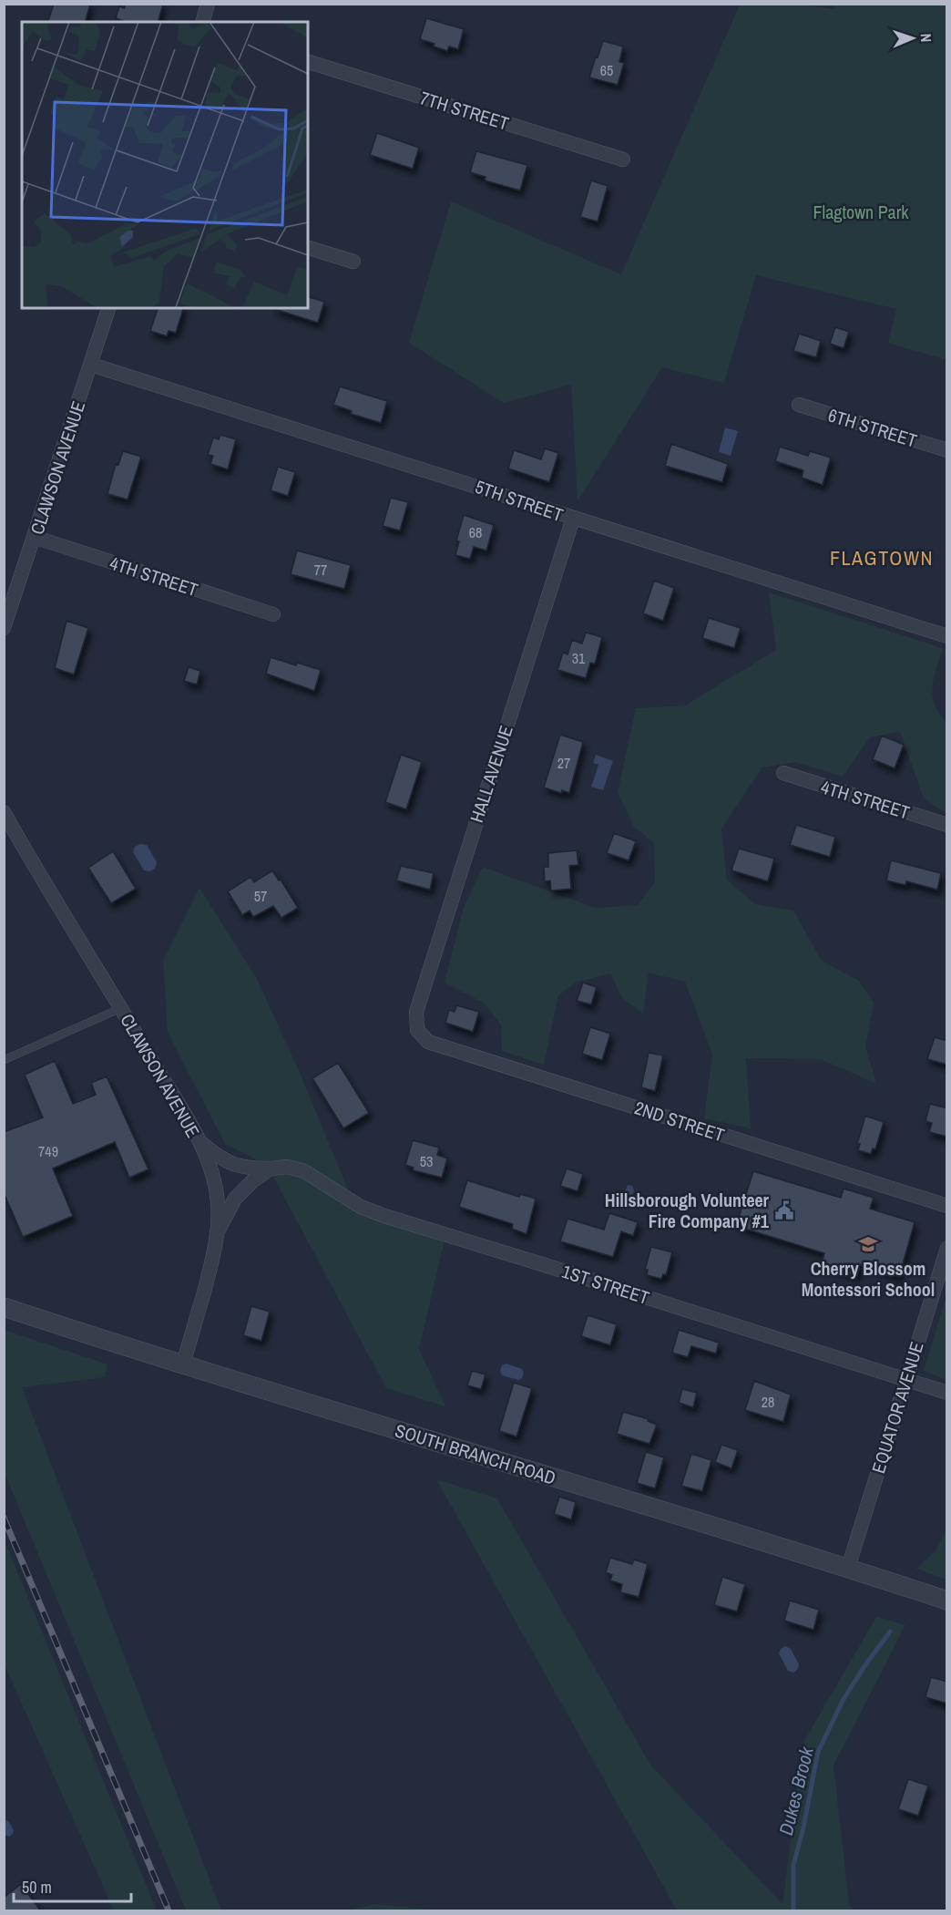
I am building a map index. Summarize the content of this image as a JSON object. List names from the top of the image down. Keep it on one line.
{"streets":{"street":["7TH STREET","6TH STREET","CLAWSON AVENUE","5TH STREET","4TH STREET","HALL AVENUE","2ND STREET","1ST STREET","EQUATOR AVENUE","SOUTH BRANCH ROAD"]},"crossings":[["CLAWSON AVENUE","5TH STREET"],["CLAWSON AVENUE","4TH STREET"],["CLAWSON AVENUE","1ST STREET"],["CLAWSON AVENUE","SOUTH BRANCH ROAD"],["5TH STREET","HALL AVENUE"],["HALL AVENUE","2ND STREET"],["1ST STREET","EQUATOR AVENUE"],["EQUATOR AVENUE","SOUTH BRANCH ROAD"]],"districts":["FLAGTOWN"],"water":["Dukes Brook"],"parks":["Flagtown Park"],"places":{"public building":["Hillsborough Volunteer Fire Company #1"],"school or university":["Cherry Blossom Montessori School"]},"house_numbers":["65","68","77","31","27","57","749","53","28"],"scale_bar":"50 m","north":"right"}
